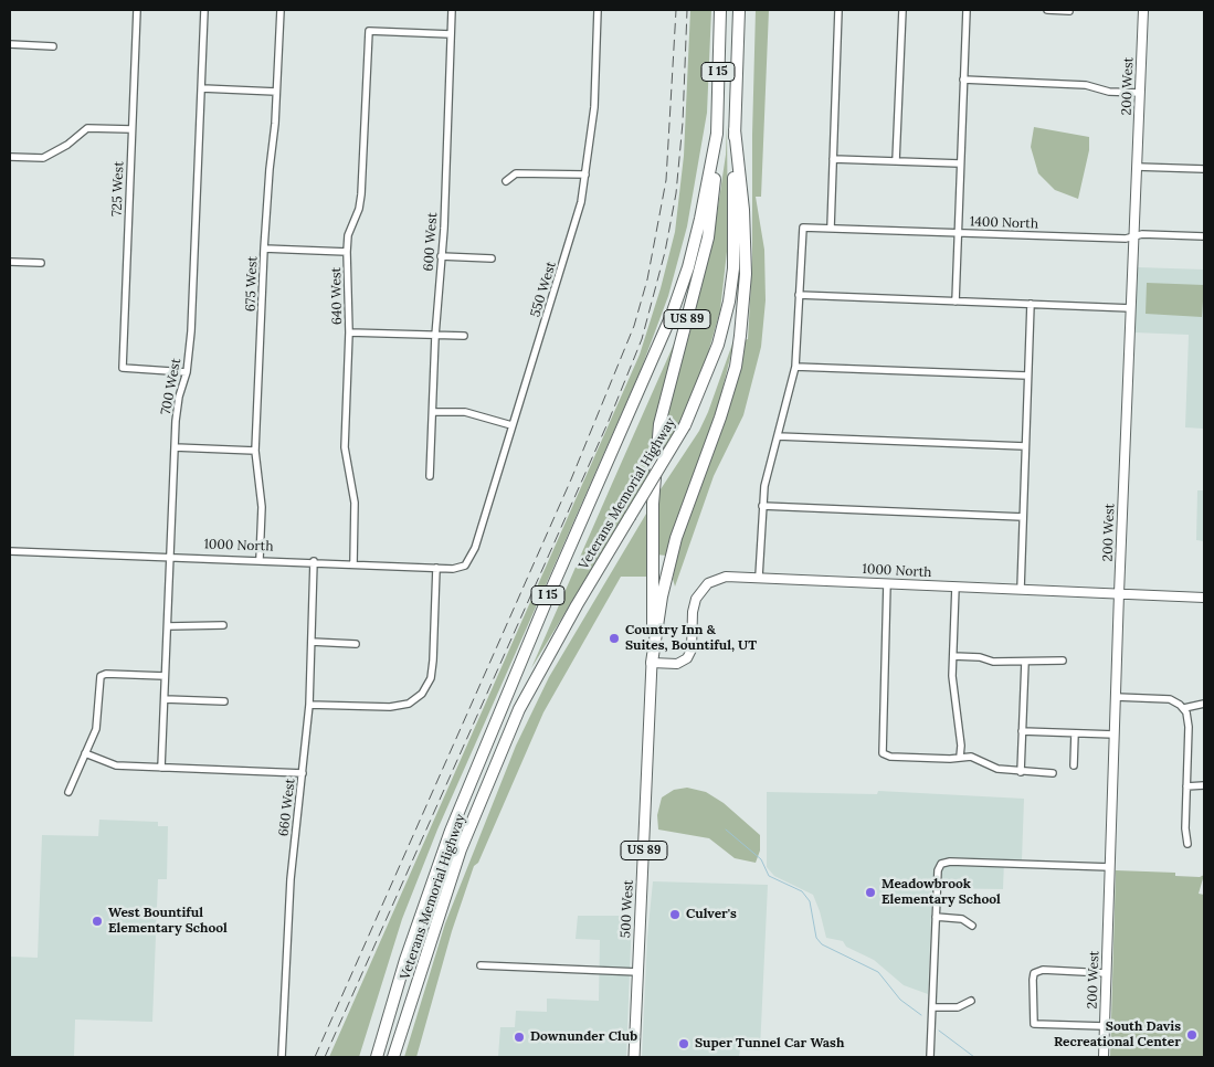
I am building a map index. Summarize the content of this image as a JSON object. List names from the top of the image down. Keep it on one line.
{"streets":{"highway":["I 15","US 89","Veterans Memorial Highway"],"main road":["200 West","1000 North","500 West"],"street":["725 West","1400 North","600 West","675 West","550 West","640 West","700 West","660 West"]},"crossings":[["200 West","1400 North"],["200 West","1000 North"],["725 West","700 West"],["600 West","640 West"],["675 West","1000 North"],["550 West","1000 North"],["640 West","1000 North"],["US 89","Veterans Memorial Highway"],["US 89","1000 North"],["US 89","500 West"],["700 West","1000 North"],["1000 North","660 West"],["1000 North","500 West"]],"places":["Country Inn & Suites, Bountiful, UT","Meadowbrook Elementary School","Culver's","West Bountiful Elementary School","South Davis Recreational Center","Downunder Club","Super Tunnel Car Wash"]}
